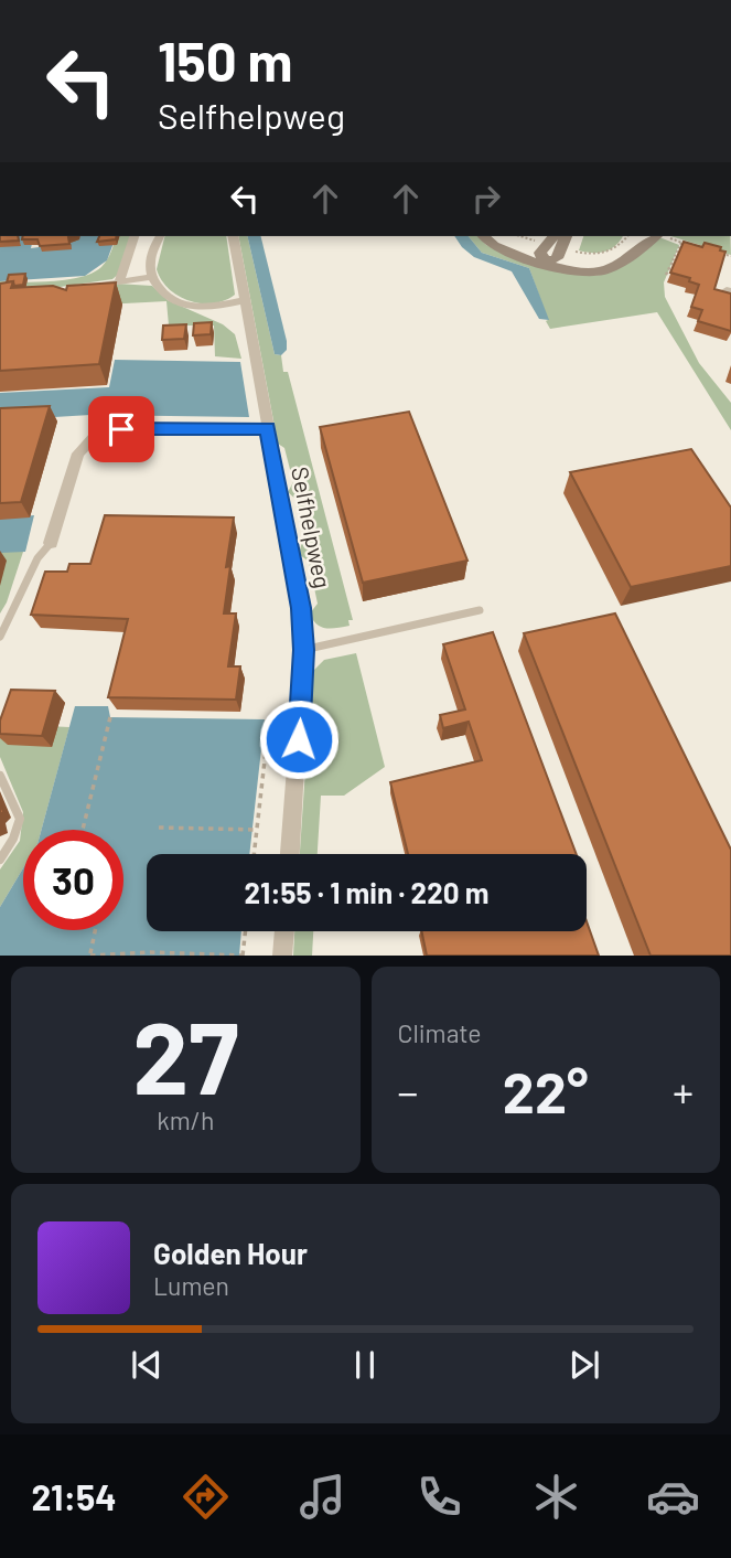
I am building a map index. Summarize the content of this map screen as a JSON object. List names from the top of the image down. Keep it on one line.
{"streets":{"street":["Selfhelpweg"]},"page":{"turn":["150 m","Selfhelpweg"],"limit":"30","trip":"21:55 · 1 min · 220 m","tile":[["27","km/h"],"Climate"],"heat":["−","22°","+"],"song":["Golden Hour","Lumen"],"tabs":"21:54"}}
